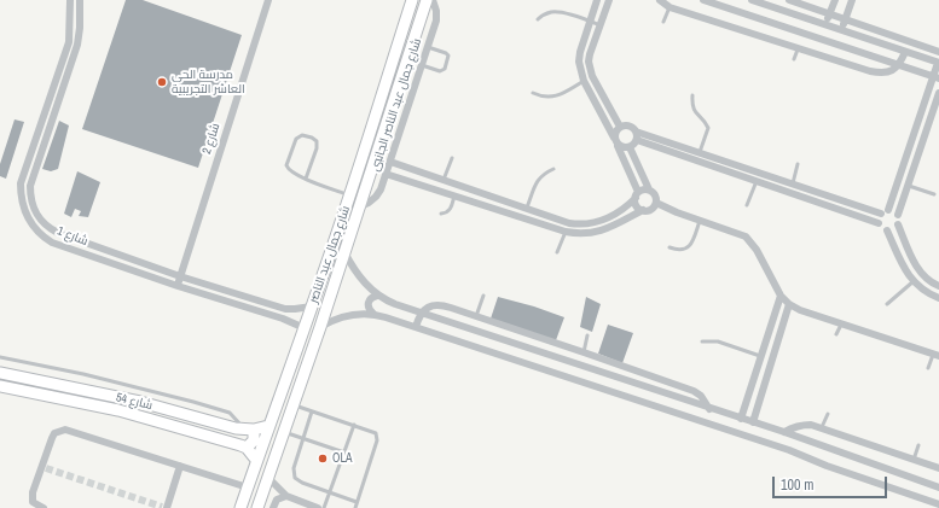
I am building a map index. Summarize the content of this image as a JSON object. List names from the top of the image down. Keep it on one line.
{"streets":{"main road":["شارع جمال عبد الناصر","شارع 54"],"street":["شارع جمال عبد الناصر الجانبى","شارع 2","شارع 1"]},"crossings":[["شارع جمال عبد الناصر الجانبى","شارع جمال عبد الناصر"],["شارع 2","شارع 1"],["شارع 1","شارع جمال عبد الناصر"],["شارع جمال عبد الناصر","شارع 54"]],"places":["مدرسة الحى العاشر التجريبية","OLA"],"scale_bar":"100 m"}
